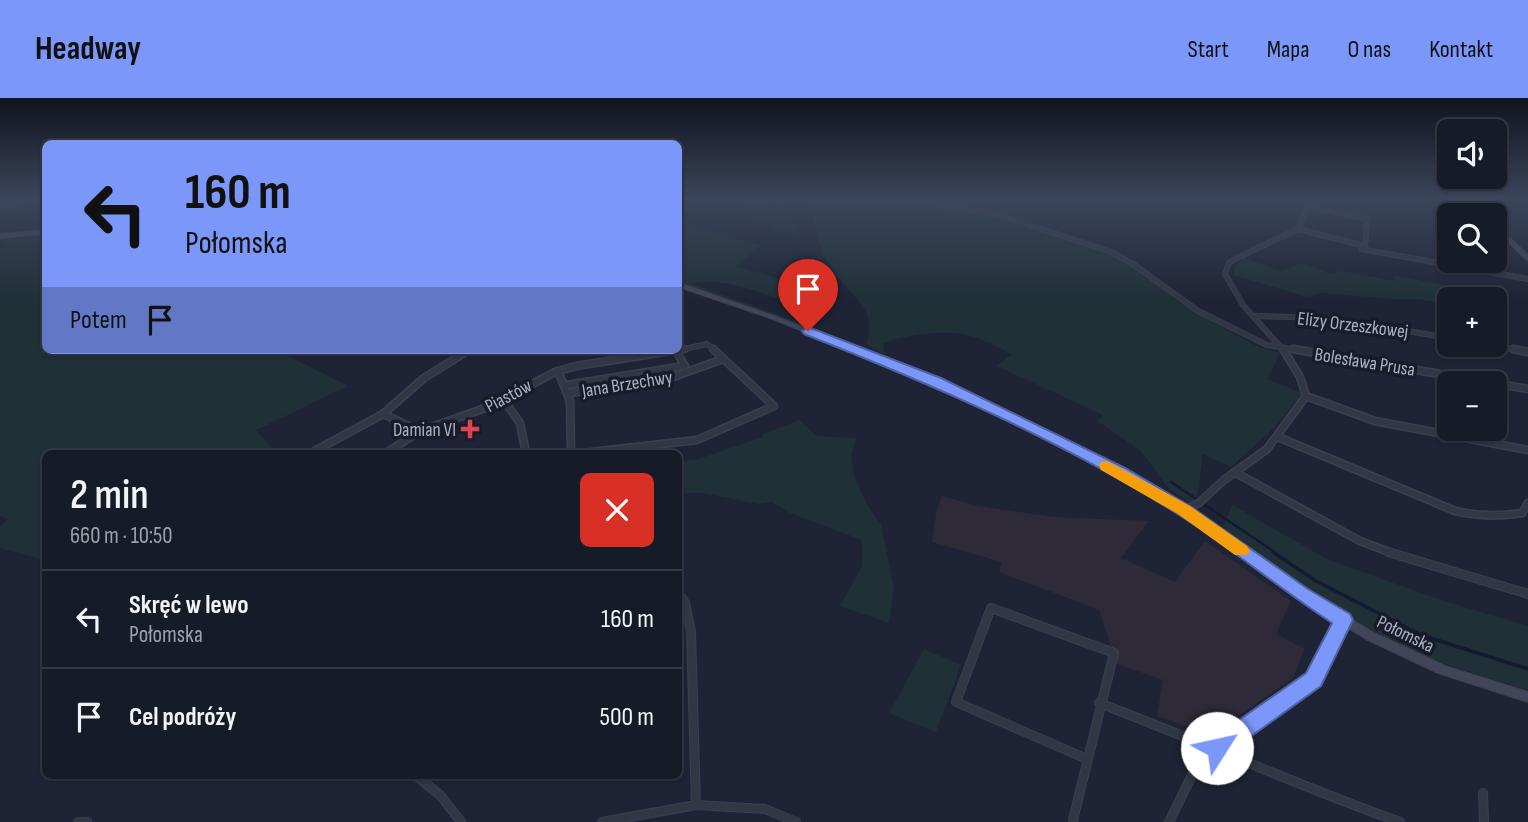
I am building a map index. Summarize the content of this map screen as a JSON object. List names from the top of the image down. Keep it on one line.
{"streets":{"street":["Elizy Orzeszkowej","Bolesława Prusa","Jana Brzechwy","Piastów","Połomska"]},"crossings":[["Jana Brzechwy","Piastów"]],"places":{"health":["Damian VI"]},"page":{"header":"Headway","nav":["Start","Mapa","O nas","Kontakt"],"map_buttons":["+","−"],"turn":["160 m","Połomska"],"then":"Potem","heading":["2 min","660 m · 10:50"],"list":[{"name":"Skręć w lewo","note":"Połomska","value":"160 m"},{"name":"Cel podróży","value":"500 m"}]}}
